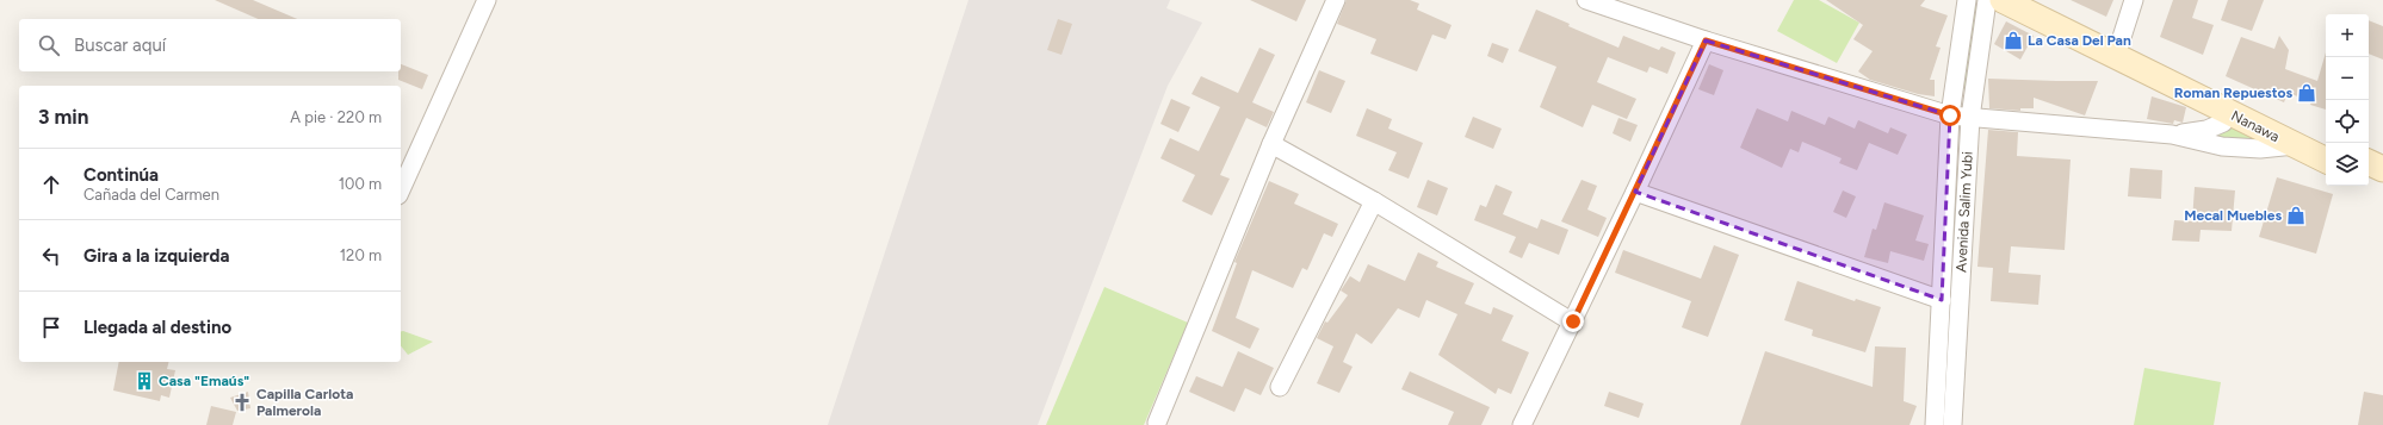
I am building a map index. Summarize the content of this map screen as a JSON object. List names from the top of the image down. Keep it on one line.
{"streets":{"main road":["Nanawa"],"street":["Avenida Salim Yubi"]},"places":{"shop":["La Casa Del Pan","Roman Repuestos","Mecal Muebles"],"building":["Casa \"Emaús\""],"church":["Capilla Carlota Palmerola"]},"page":{"map_buttons":["+","−"],"search":"Buscar aquí","heading":["3 min","A pie · 220 m"],"list":[["Continúa","Cañada del Carmen","100 m"],["Gira a la izquierda","120 m"],"Llegada al destino"]}}
